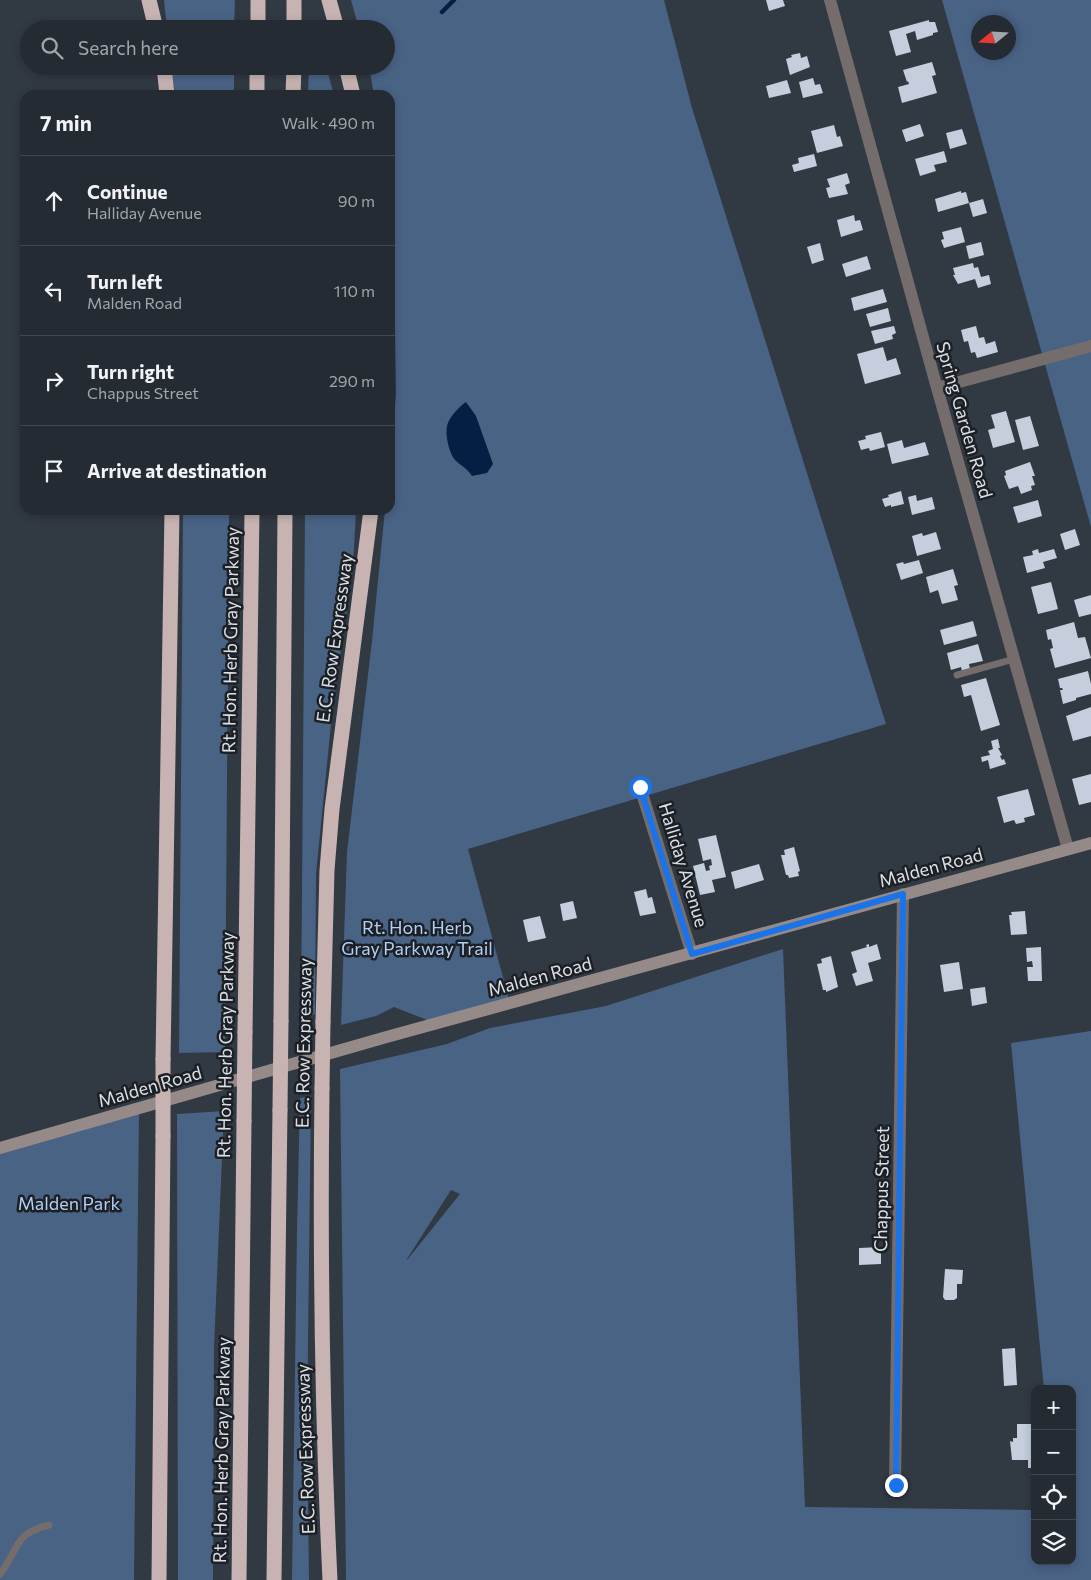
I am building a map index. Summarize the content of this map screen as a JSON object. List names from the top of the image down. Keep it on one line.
{"streets":{"highway":["E.C. Row Expressway","Rt. Hon. Herb Gray Parkway"],"main road":["Malden Road"],"street":["Spring Garden Road","Halliday Avenue","Chappus Street"]},"crossings":[["Spring Garden Road","Malden Road"],["Halliday Avenue","Malden Road"],["Malden Road","Chappus Street"]],"parks":["Rt. Hon. Herb Gray Parkway Trail","Malden Park"],"north":"left","page":{"search":"Search here","heading":["7 min","Walk · 490 m"],"list":[["Continue","Halliday Avenue","90 m"],["Turn left","Malden Road","110 m"],["Turn right","Chappus Street","290 m"],"Arrive at destination"],"map_buttons":["+","−"]}}
